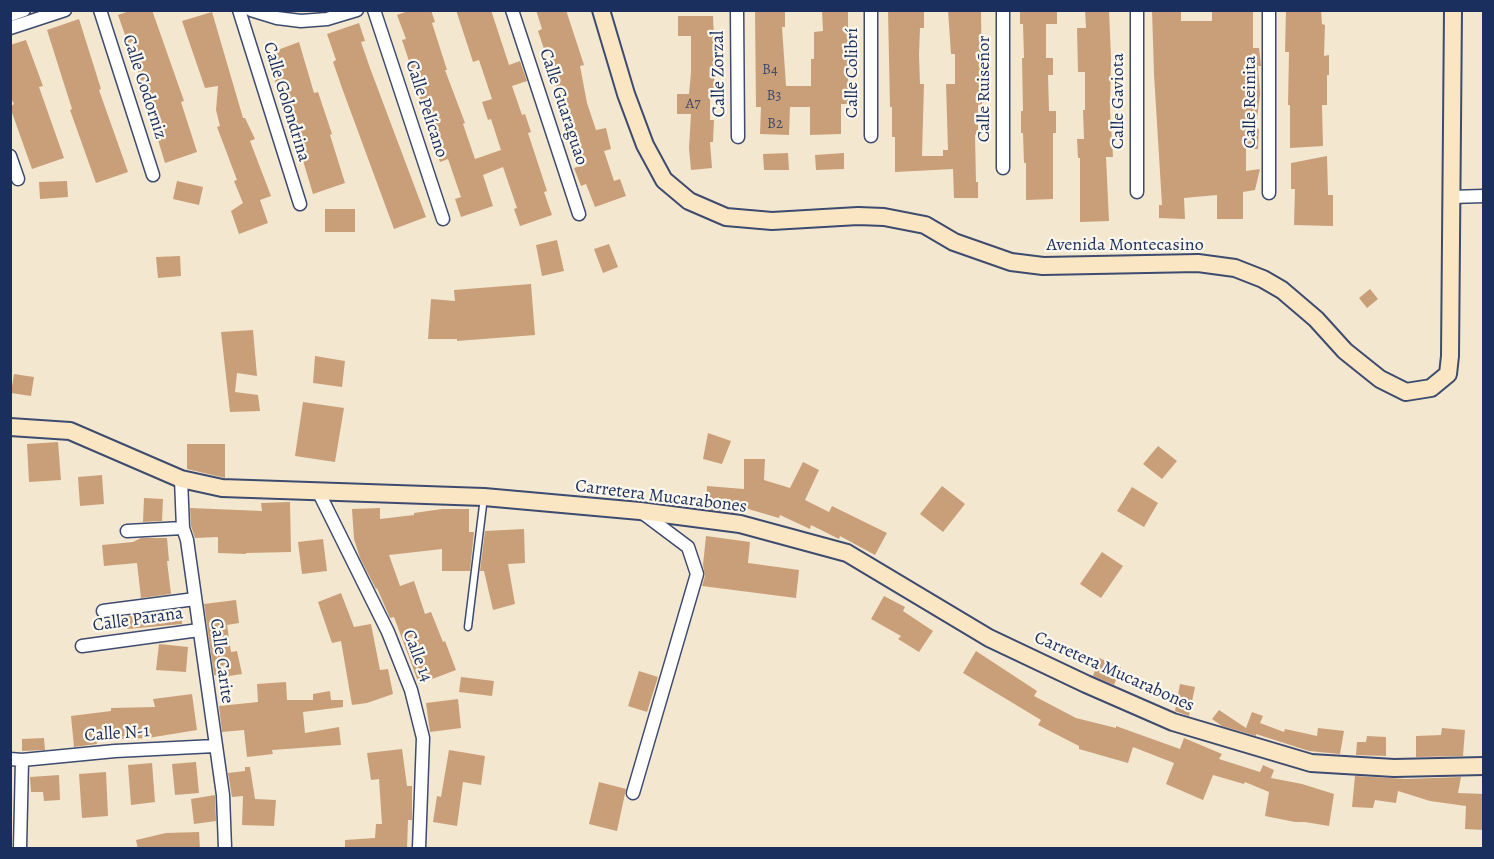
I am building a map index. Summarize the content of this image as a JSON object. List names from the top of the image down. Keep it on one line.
{"streets":{"street":["Calle Colibrí","Calle Zorzal","Calle Codorniz","Calle Ruiseñor","Calle Gaviota","Calle Golondrina","Calle Reinita","Calle Guaraguao","Calle Pelícano","Avenida Montecasino","Carretera Mucarabones","Calle Parana","Calle 14","Calle Carite","Calle N-1"]},"crossings":[["Carretera Mucarabones","Calle 14"],["Carretera Mucarabones","Calle Carite"],["Calle Parana","Calle Carite"],["Calle Carite","Calle N-1"]],"house_numbers":["B4","B3","A7","B2"]}
